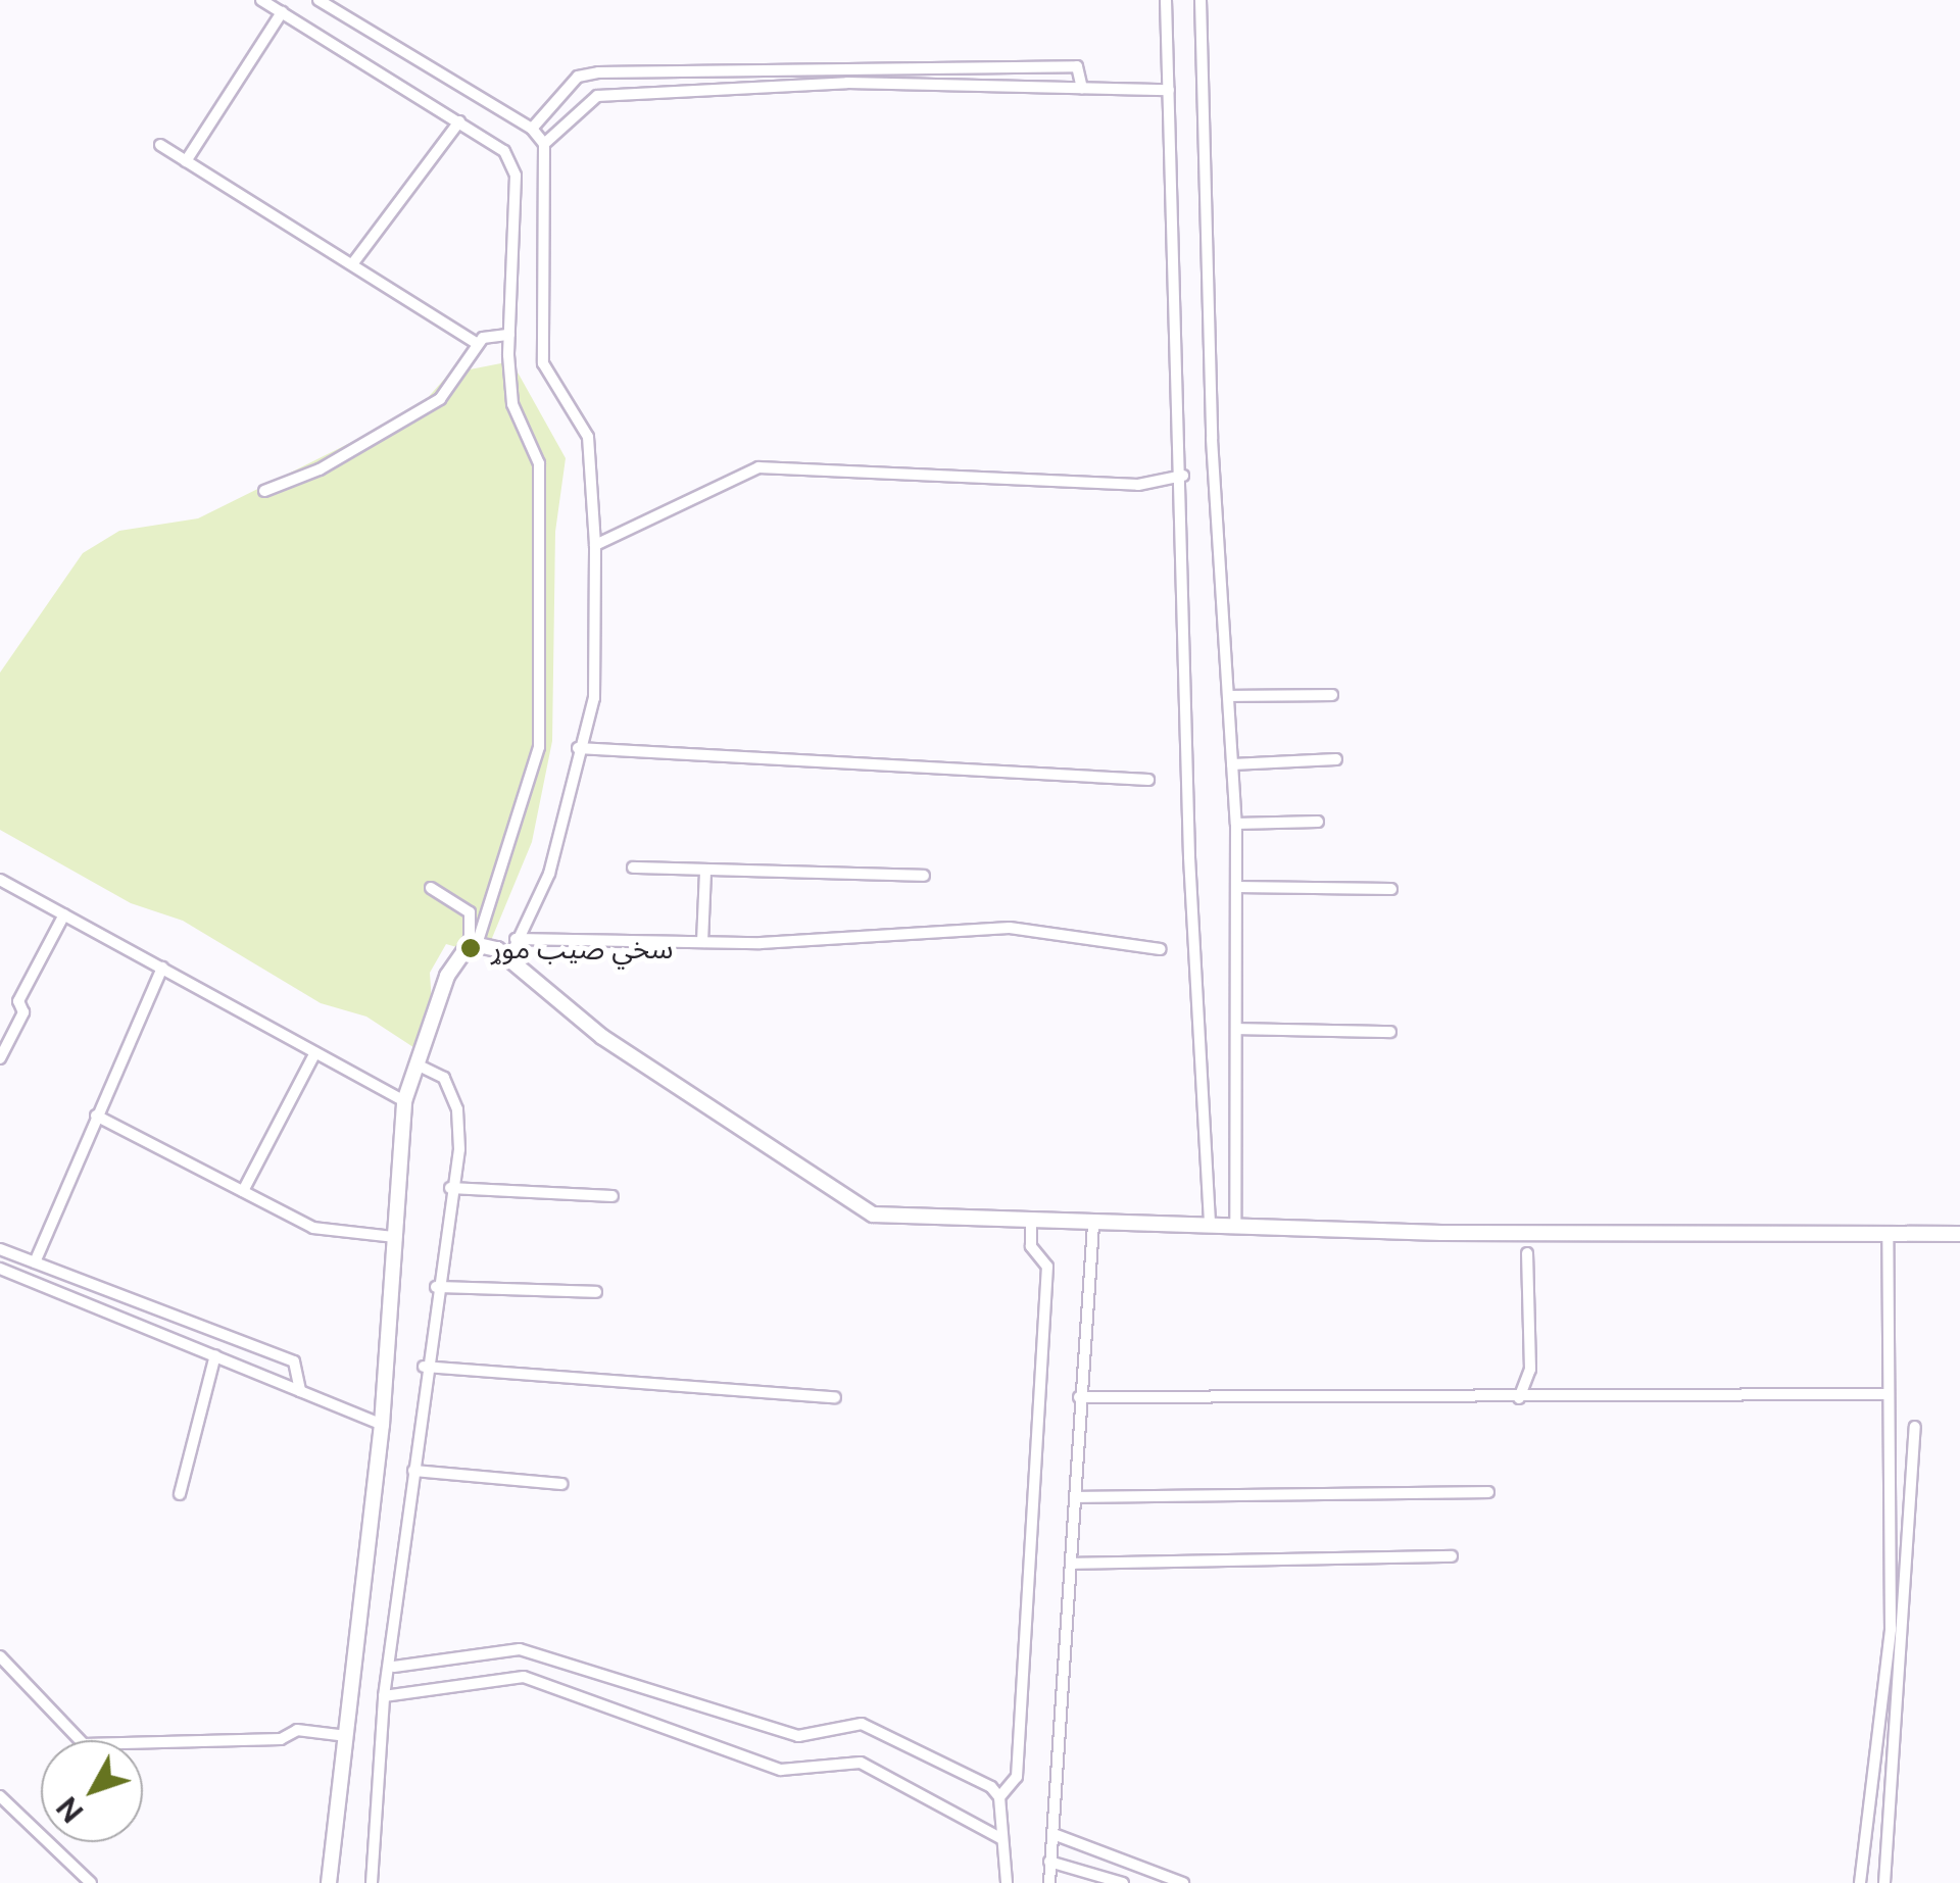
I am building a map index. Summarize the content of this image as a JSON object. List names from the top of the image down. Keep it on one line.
{"places":["سخي صیب موړ"],"north":"bottom left"}
